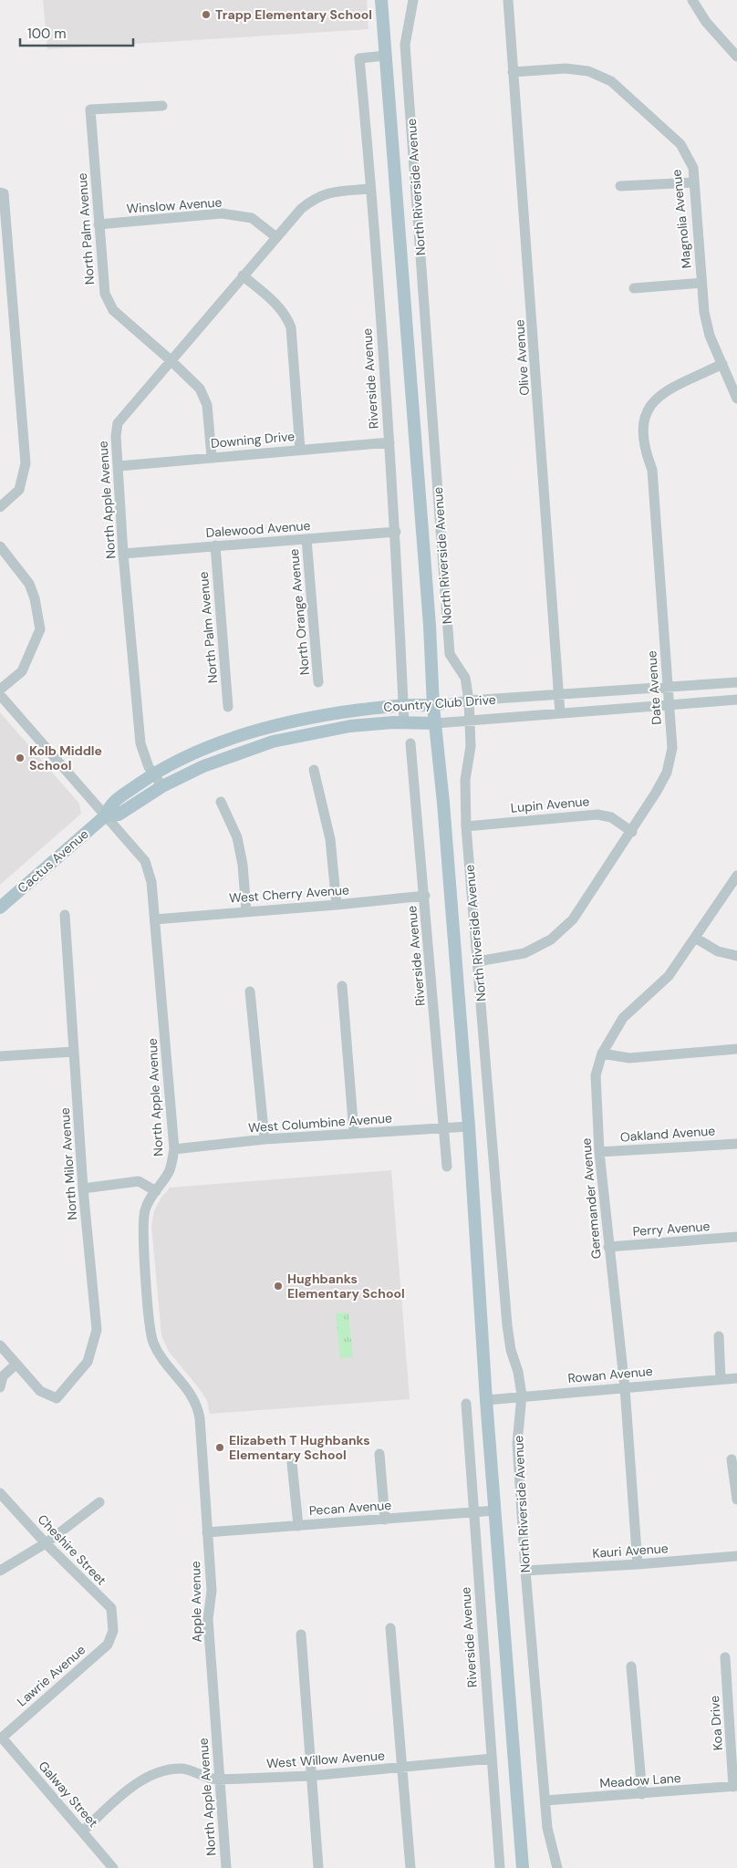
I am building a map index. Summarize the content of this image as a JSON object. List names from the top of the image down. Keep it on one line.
{"streets":{"main road":["North Riverside Avenue","Country Club Drive","Cactus Avenue"],"street":["Winslow Avenue","Magnolia Avenue","North Palm Avenue","Olive Avenue","Riverside Avenue","Downing Drive","North Apple Avenue","Dalewood Avenue","North Orange Avenue","Date Avenue","Lupin Avenue","West Cherry Avenue","West Columbine Avenue","Oakland Avenue","North Milor Avenue","Geremander Avenue","Perry Avenue","Rowan Avenue","Pecan Avenue","Cheshire Street","Kauri Avenue","Apple Avenue","Lawrie Avenue","Koa Drive","West Willow Avenue","Meadow Lane","Galway Street"]},"crossings":[["North Riverside Avenue","Riverside Avenue"],["North Riverside Avenue","Date Avenue"],["North Riverside Avenue","Country Club Drive"],["North Riverside Avenue","Lupin Avenue"],["North Riverside Avenue","West Columbine Avenue"],["North Riverside Avenue","Rowan Avenue"],["North Riverside Avenue","Pecan Avenue"],["North Riverside Avenue","Kauri Avenue"],["North Riverside Avenue","Meadow Lane"],["Winslow Avenue","North Palm Avenue"],["Winslow Avenue","North Apple Avenue"],["Magnolia Avenue","Olive Avenue"],["Magnolia Avenue","Date Avenue"],["North Palm Avenue","Downing Drive"],["North Palm Avenue","North Apple Avenue"],["North Palm Avenue","Dalewood Avenue"],["Olive Avenue","Country Club Drive"],["Riverside Avenue","Downing Drive"],["Riverside Avenue","North Apple Avenue"],["Riverside Avenue","Dalewood Avenue"],["Riverside Avenue","Country Club Drive"],["Riverside Avenue","West Cherry Avenue"],["Riverside Avenue","West Columbine Avenue"],["Riverside Avenue","Pecan Avenue"],["Riverside Avenue","West Willow Avenue"],["Downing Drive","North Apple Avenue"],["North Apple Avenue","Dalewood Avenue"],["North Apple Avenue","Country Club Drive"],["North Apple Avenue","Cactus Avenue"],["North Apple Avenue","West Cherry Avenue"],["North Apple Avenue","West Columbine Avenue"],["North Apple Avenue","Apple Avenue"],["North Apple Avenue","West Willow Avenue"],["Dalewood Avenue","North Orange Avenue"],["Date Avenue","Country Club Drive"],["Date Avenue","Lupin Avenue"],["Country Club Drive","Cactus Avenue"],["Oakland Avenue","Geremander Avenue"],["Geremander Avenue","Perry Avenue"],["Geremander Avenue","Rowan Avenue"],["Geremander Avenue","Kauri Avenue"],["Pecan Avenue","Apple Avenue"],["Cheshire Street","Lawrie Avenue"],["Lawrie Avenue","Galway Street"],["Koa Drive","Meadow Lane"],["West Willow Avenue","Galway Street"]],"places":["Trapp Elementary School","Kolb Middle School","Hughbanks Elementary School","Elizabeth T Hughbanks Elementary School"],"scale_bar":"100 m"}
